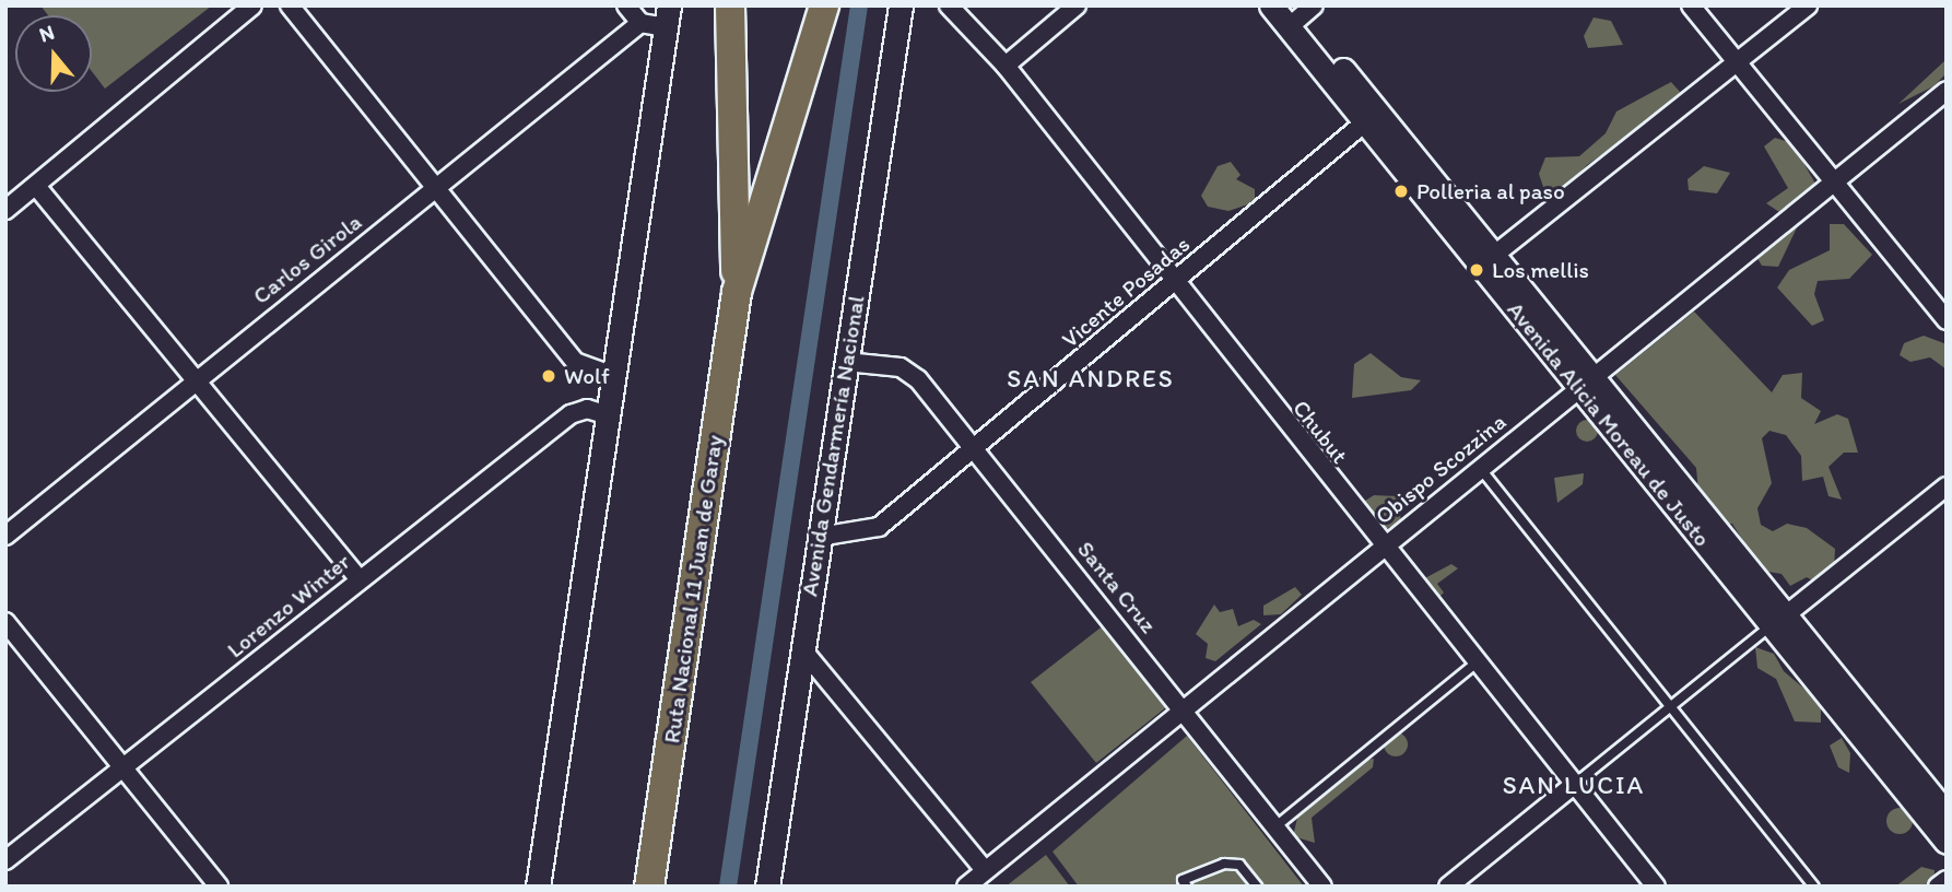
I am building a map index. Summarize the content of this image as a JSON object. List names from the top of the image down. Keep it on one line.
{"streets":{"highway":["Ruta Nacional 11 Juan de Garay"],"main road":["Avenida Alicia Moreau de Justo","Avenida Gendarmería Nacional"],"street":["Carlos Girola","Vicente Posadas","Chubut","Obispo Scozzina","Santa Cruz","Lorenzo Winter"]},"crossings":[["Vicente Posadas","Avenida Alicia Moreau de Justo"],["Vicente Posadas","Chubut"],["Vicente Posadas","Avenida Gendarmería Nacional"],["Vicente Posadas","Santa Cruz"],["Avenida Alicia Moreau de Justo","Obispo Scozzina"],["Chubut","Obispo Scozzina"],["Avenida Gendarmería Nacional","Santa Cruz"],["Obispo Scozzina","Santa Cruz"]],"districts":["SAN ANDRES","SAN LUCIA"],"places":["Polleria al paso","Los mellis","Wolf"],"north":"top"}
